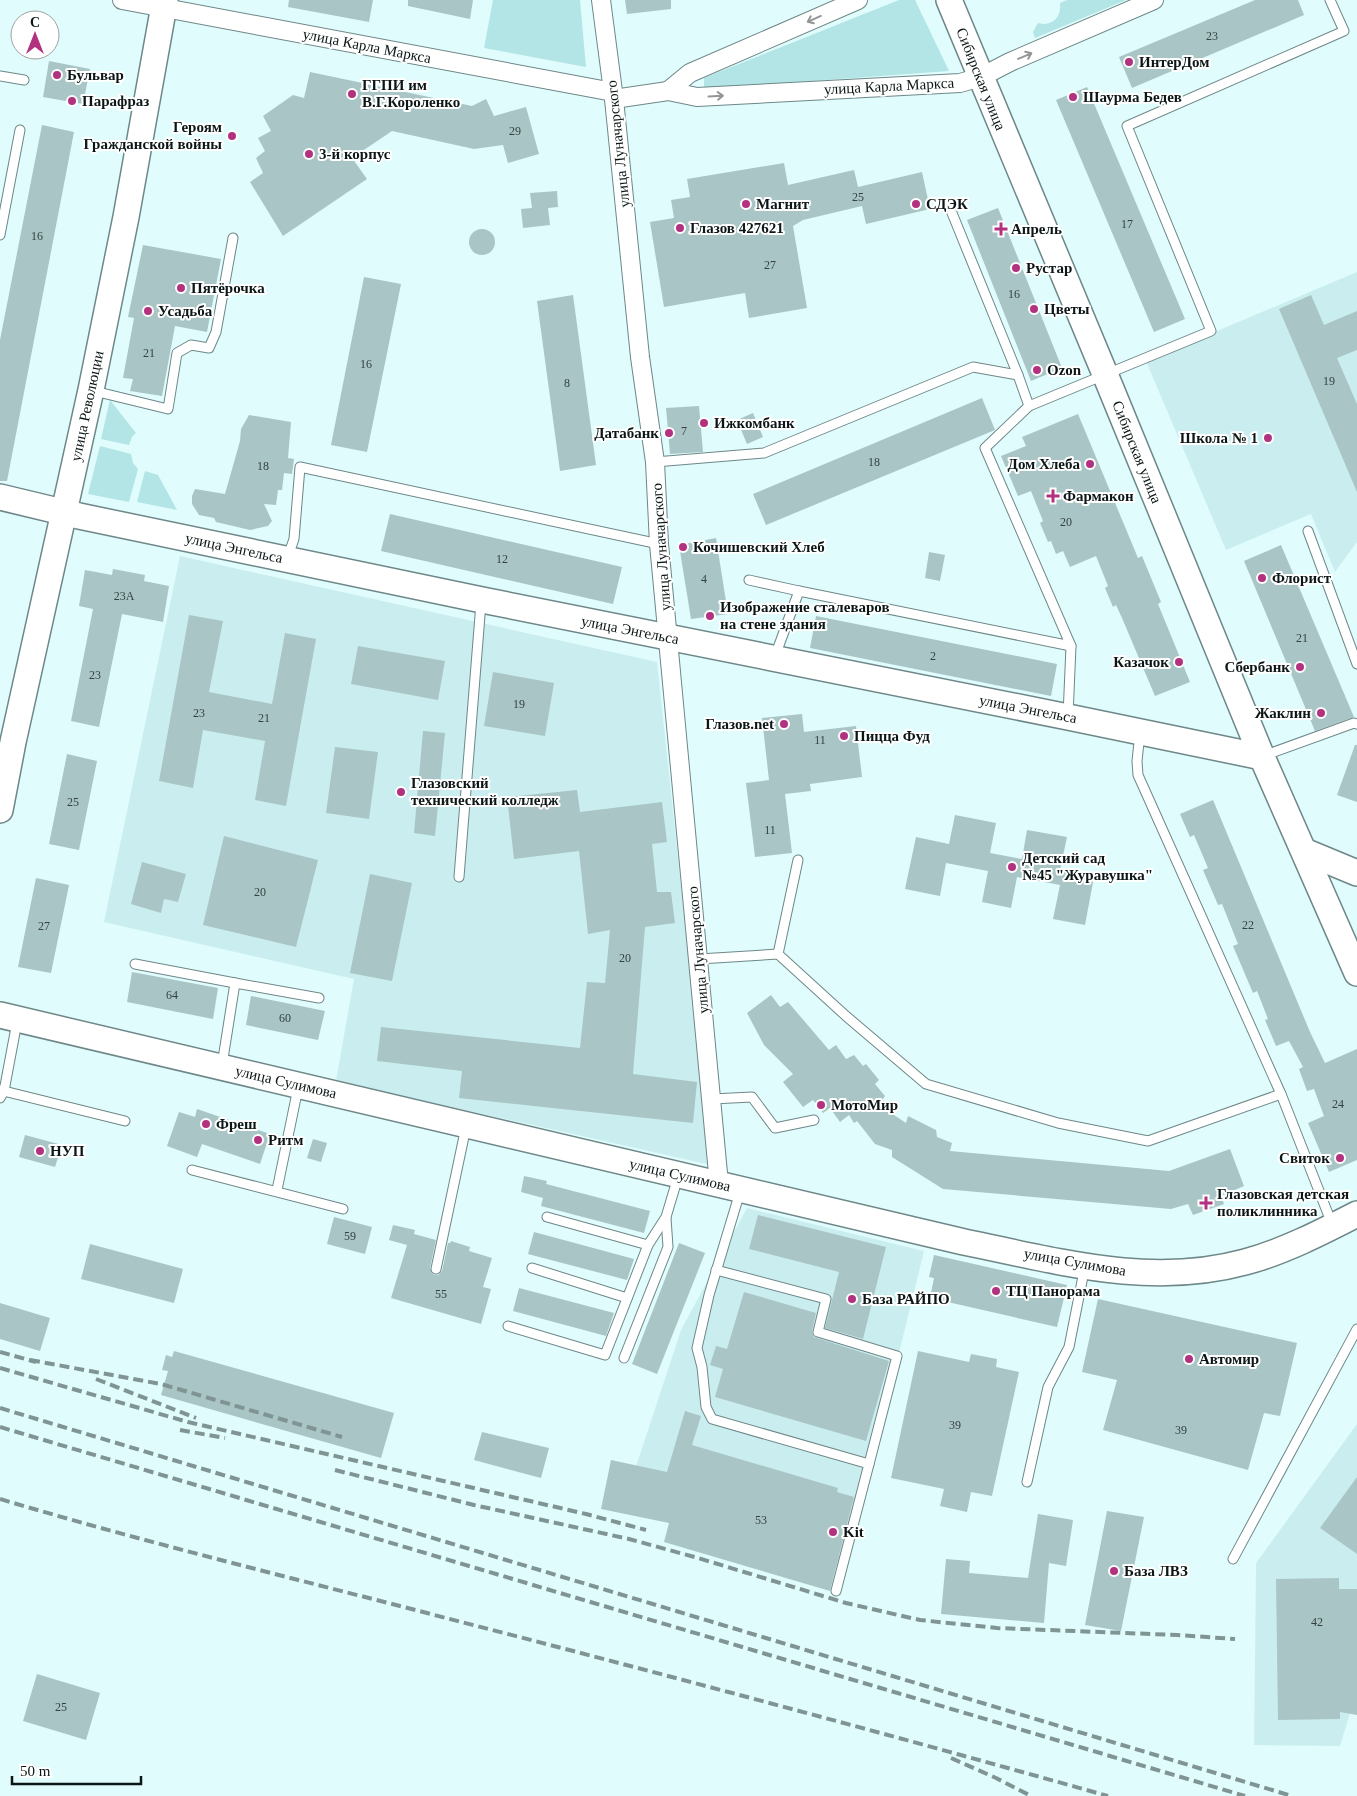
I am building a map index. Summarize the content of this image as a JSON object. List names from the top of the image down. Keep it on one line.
{"streets":{"main road":["Сибирская улица","улица Революции","улица Энгельса","улица Сулимова"],"street":["улица Карла Маркса","улица Луначарского"]},"crossings":[["улица Карла Маркса","Сибирская улица"],["улица Карла Маркса","улица Луначарского"],["улица Карла Маркса","улица Революции"],["Сибирская улица","улица Энгельса"],["улица Луначарского","улица Энгельса"],["улица Луначарского","улица Сулимова"],["улица Революции","улица Энгельса"]],"places":{"other":["ИнтерДом","Бульвар","ГГПИ им В.Г.Короленко","Шаурма Бедев","Парафраз","Героям Гражданской войны","3-й корпус","Магнит","СДЭК","Глазов 427621","Рустар","Пятёрочка","Цветы","Усадьба","Ozon","Ижкомбанк","Датабанк","Школа № 1","Дом Хлеба","Кочишевский Хлеб","Флорист","Изображение сталеваров на стене здания","Казачок","Сбербанк","Жаклин","Глазов.net","Пицца Фуд","Глазовский технический колледж","Детский сад №45 \"Журавушка\"","МотоМир","Фреш","Ритм","НУП","Свиток","ТЦ Панорама","База РАЙПО","Автомир","Kit","База ЛВЗ"],"health":["Апрель","Фармакон","Глазовская детская поликлинника"]},"house_numbers":["23","29","25","17","16","27","16","21","16","19","8","7","18","18","20","12","4","23А","21","2","23","19","23","21","11","25","11","20","22","27","20","64","60","24","59","55","39","39","53","42","25"],"scale_bar":"50 m","north":"top"}
